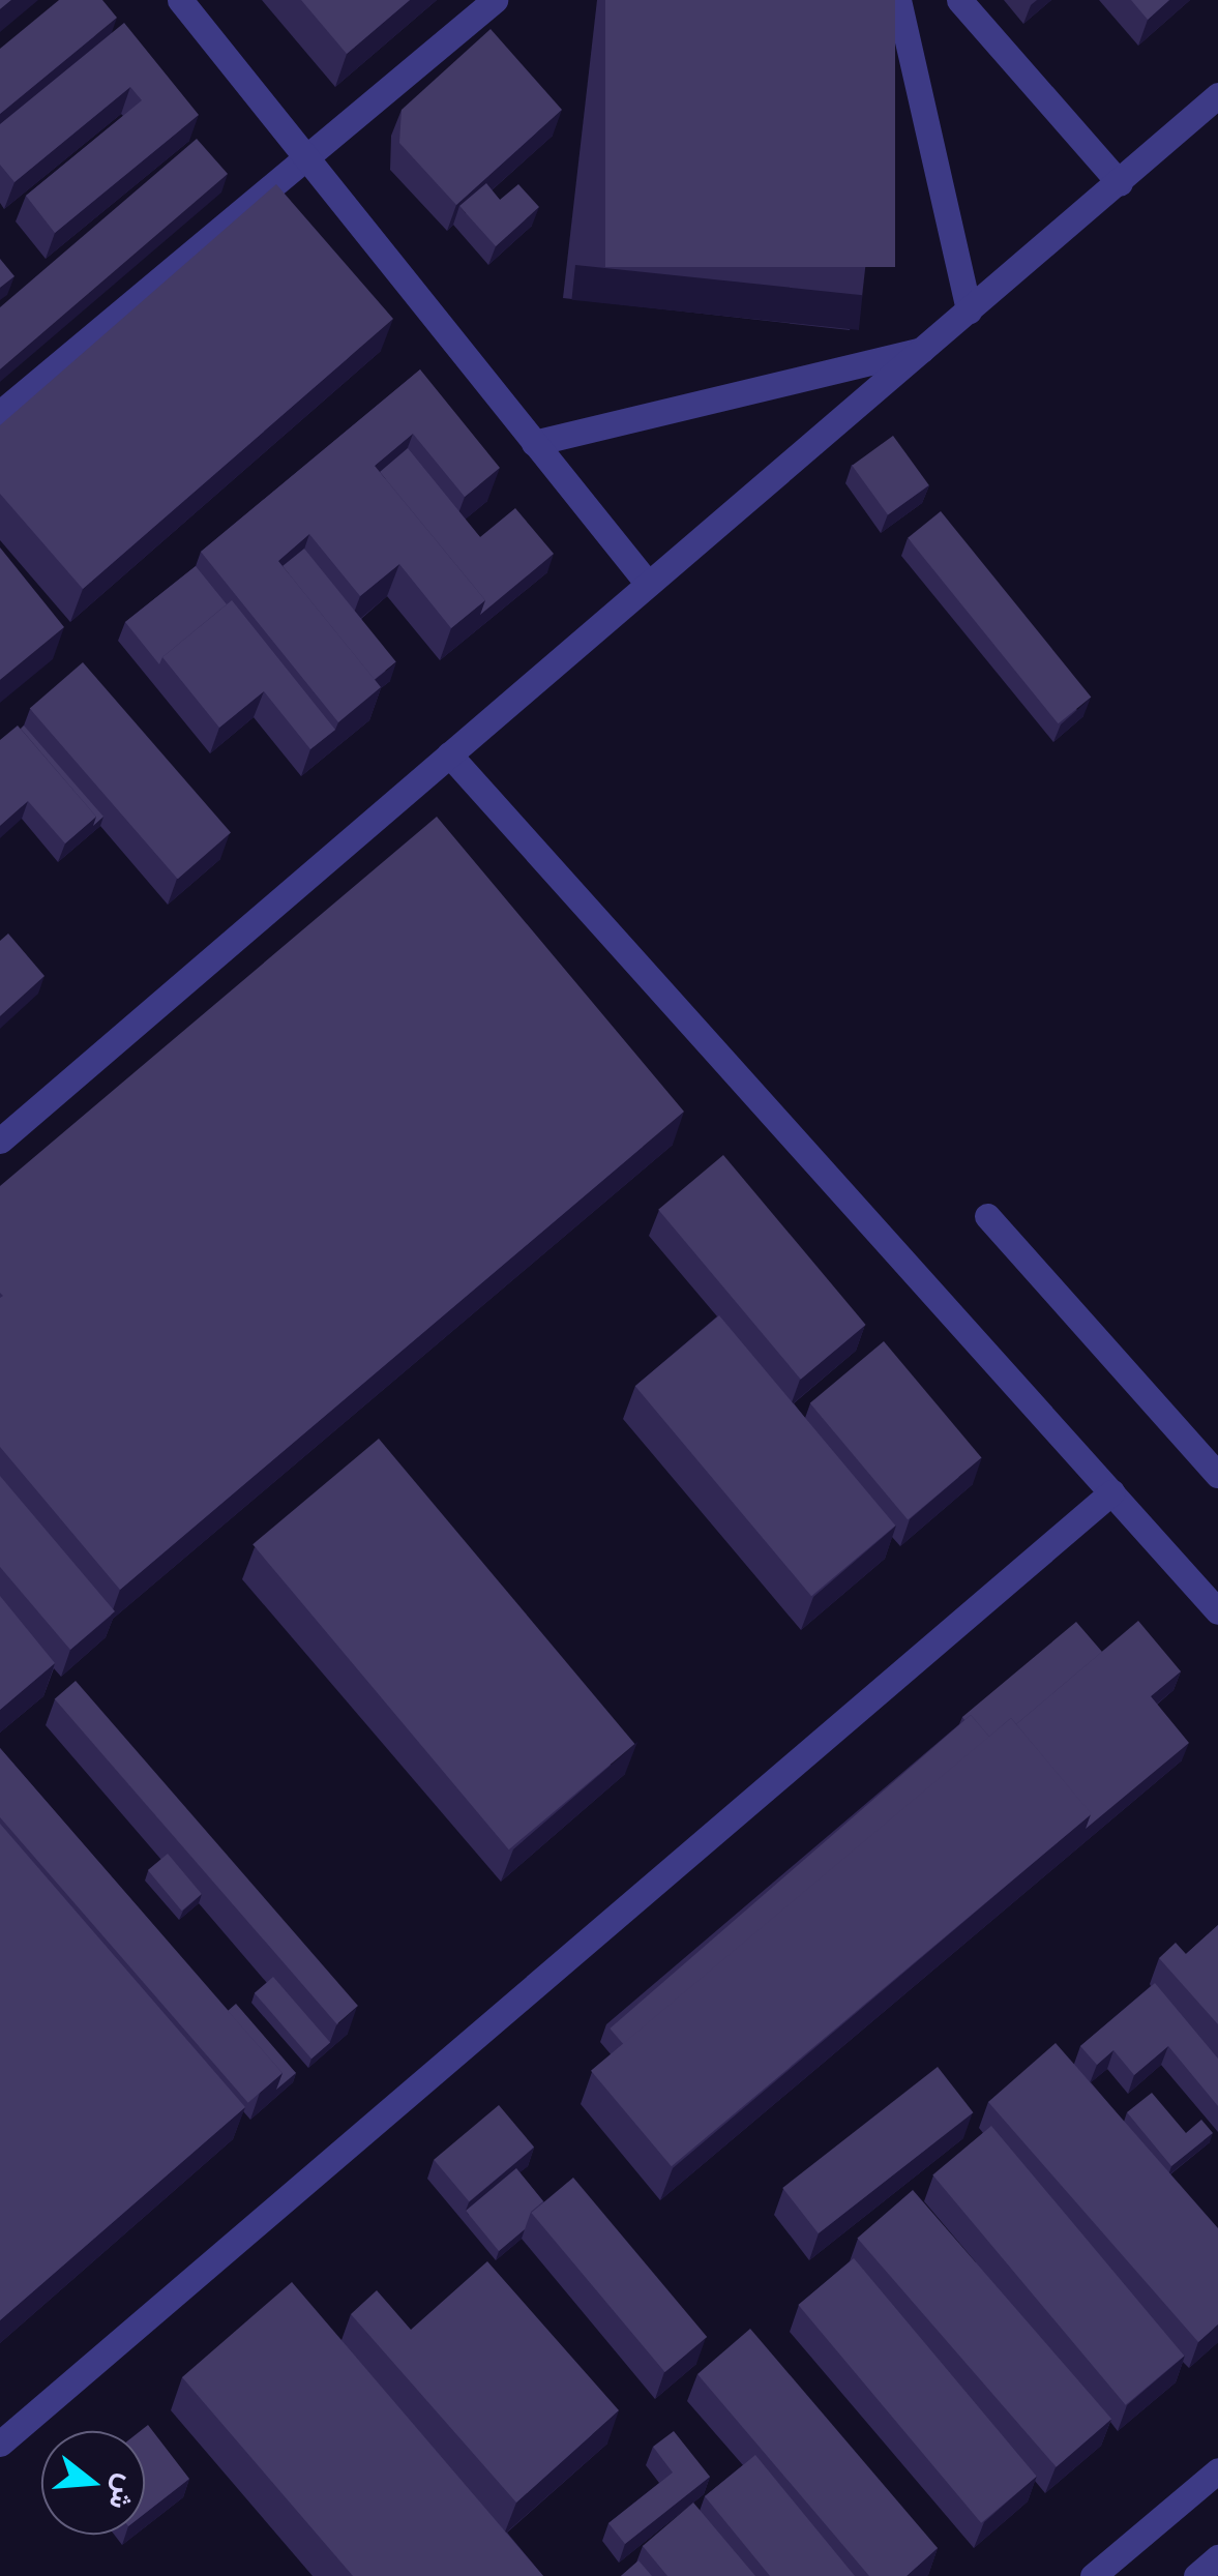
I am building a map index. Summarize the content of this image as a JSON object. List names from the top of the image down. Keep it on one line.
{"north":"right"}
